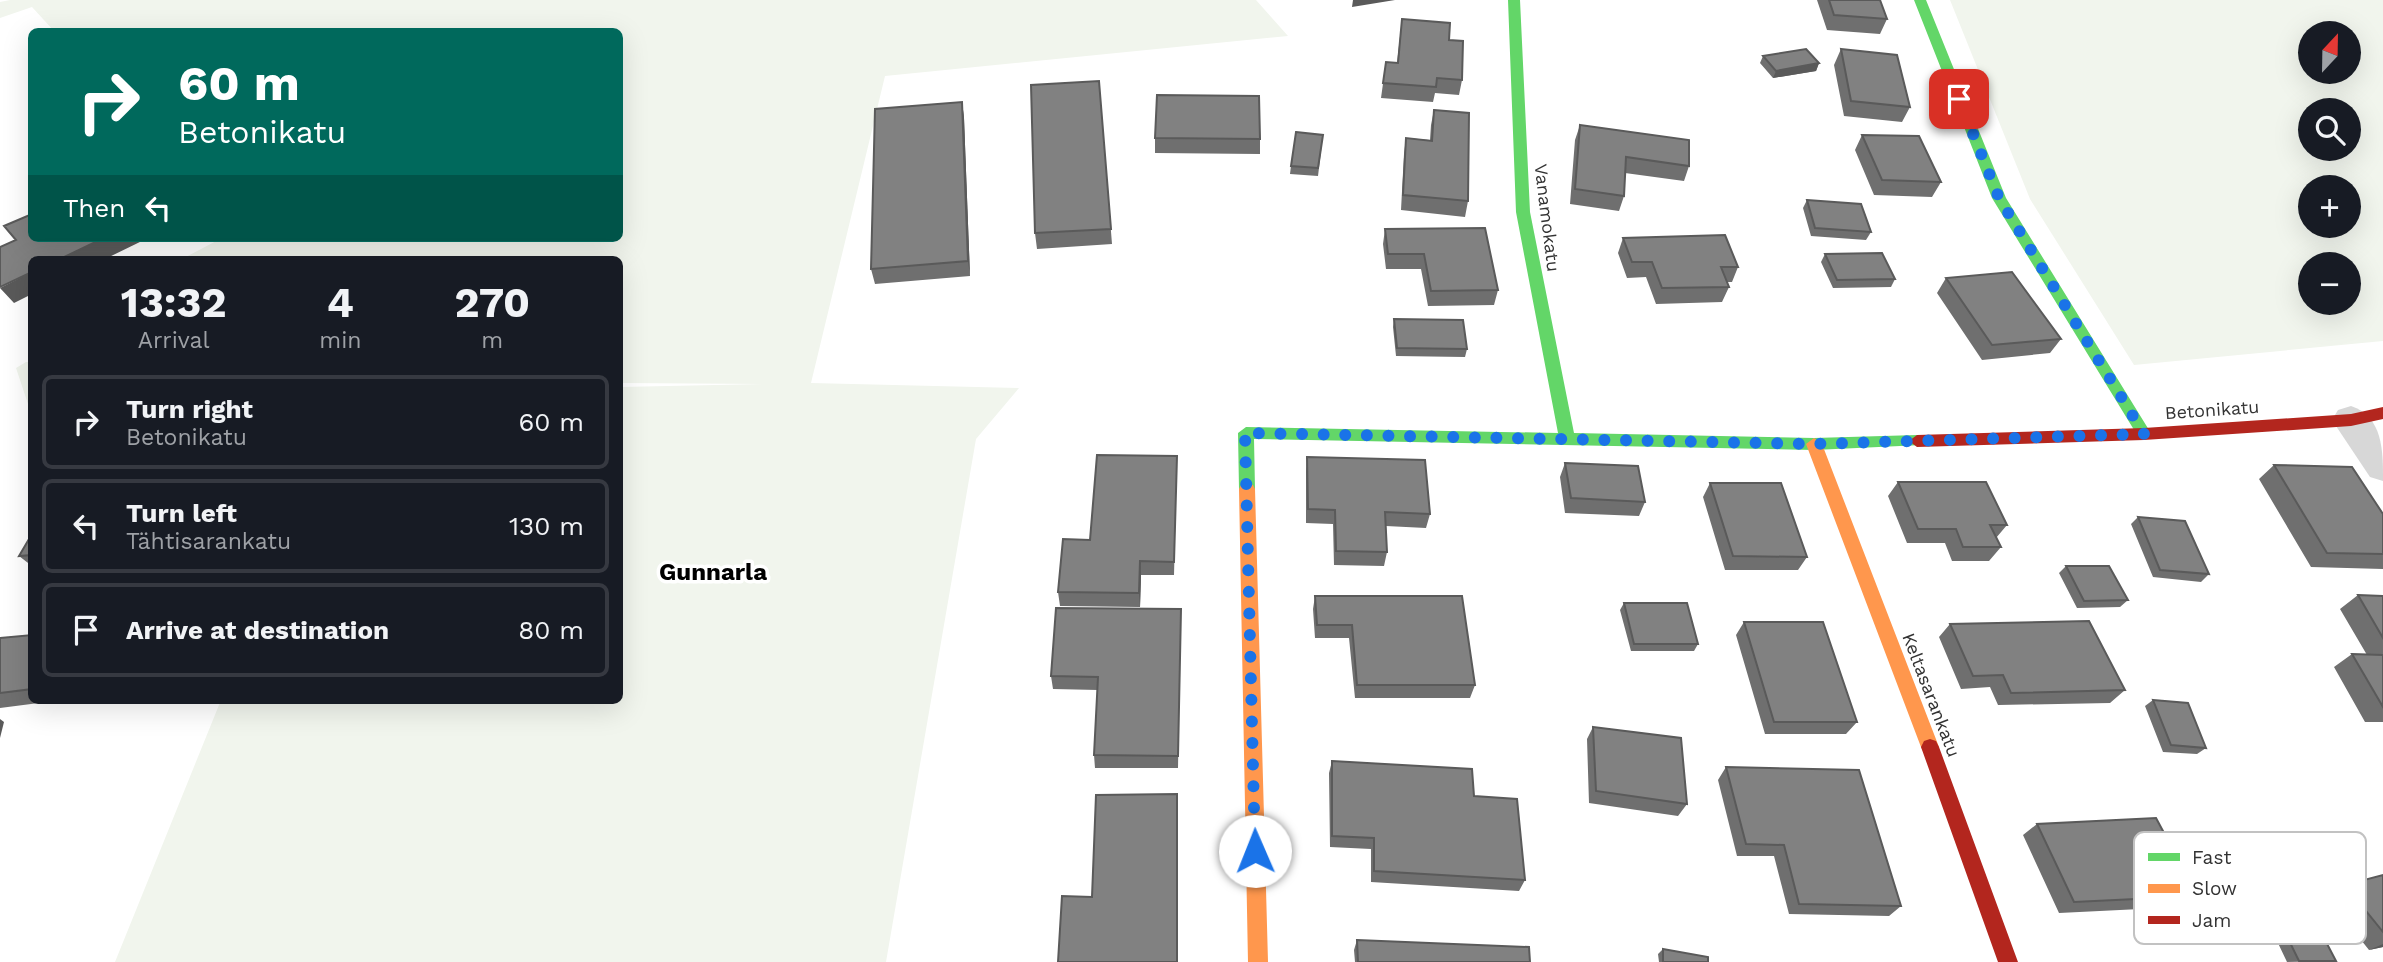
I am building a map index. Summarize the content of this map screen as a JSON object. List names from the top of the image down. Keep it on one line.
{"streets":{"street":["Vanamokatu","Betonikatu","Keltasarankatu"]},"crossings":[["Vanamokatu","Betonikatu"],["Betonikatu","Keltasarankatu"]],"districts":["Gunnarla"],"legend":["Fast","Slow","Jam"],"north":"top","page":{"map_buttons":["+","−"],"turn":["60 m","Betonikatu"],"then":"Then","eta":["13:32","Arrival","4","min","270","m"],"list":[{"name":"Turn right","note":"Betonikatu","value":"60 m"},{"name":"Turn left","note":"Tähtisarankatu","value":"130 m"},{"name":"Arrive at destination","value":"80 m"}]}}
